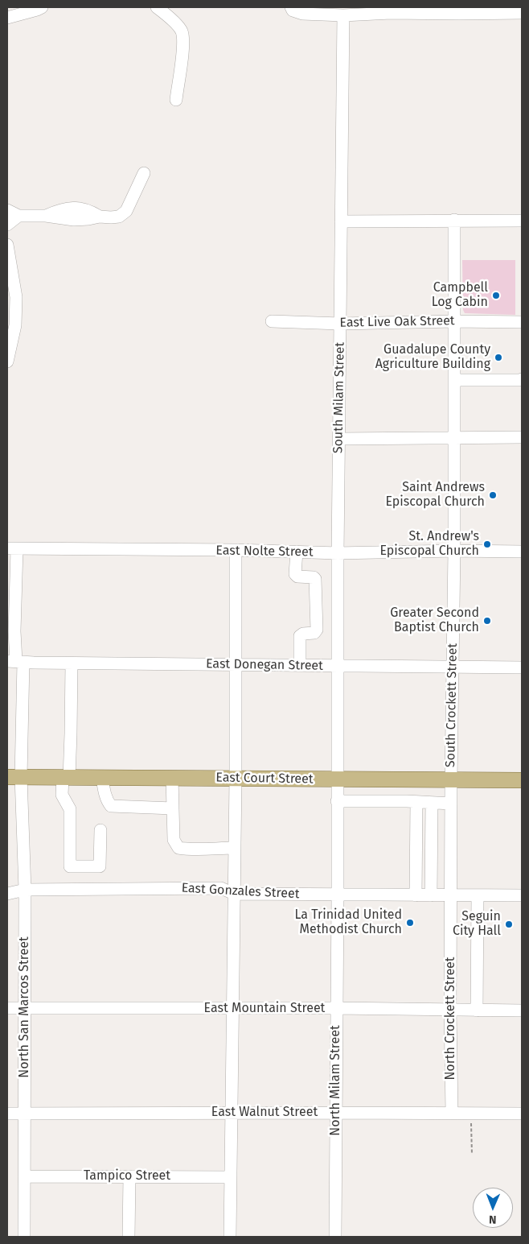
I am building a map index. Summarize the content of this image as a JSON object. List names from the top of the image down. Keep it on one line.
{"streets":{"main road":["East Court Street"],"street":["East Live Oak Street","South Milam Street","East Nolte Street","East Donegan Street","South Crockett Street","East Gonzales Street","North San Marcos Street","East Mountain Street","North Crockett Street","North Milam Street","East Walnut Street","Tampico Street"]},"crossings":[["East Live Oak Street","South Milam Street"],["East Live Oak Street","South Crockett Street"],["South Milam Street","East Nolte Street"],["South Milam Street","East Donegan Street"],["South Milam Street","East Court Street"],["South Milam Street","North Milam Street"],["East Nolte Street","South Crockett Street"],["East Nolte Street","North San Marcos Street"],["East Donegan Street","South Crockett Street"],["East Donegan Street","North San Marcos Street"],["South Crockett Street","East Court Street"],["South Crockett Street","North Crockett Street"],["East Court Street","North San Marcos Street"],["East Court Street","North Crockett Street"],["East Court Street","North Milam Street"],["East Gonzales Street","North San Marcos Street"],["East Gonzales Street","North Crockett Street"],["East Gonzales Street","North Milam Street"],["North San Marcos Street","East Mountain Street"],["North San Marcos Street","East Walnut Street"],["North San Marcos Street","Tampico Street"],["East Mountain Street","North Crockett Street"],["East Mountain Street","North Milam Street"],["North Crockett Street","East Walnut Street"],["North Milam Street","East Walnut Street"]],"places":["Campbell Log Cabin","Guadalupe County Agriculture Building","Saint Andrews Episcopal Church","St. Andrew's Episcopal Church","Greater Second Baptist Church","La Trinidad United Methodist Church","Seguin City Hall"],"north":"bottom"}
